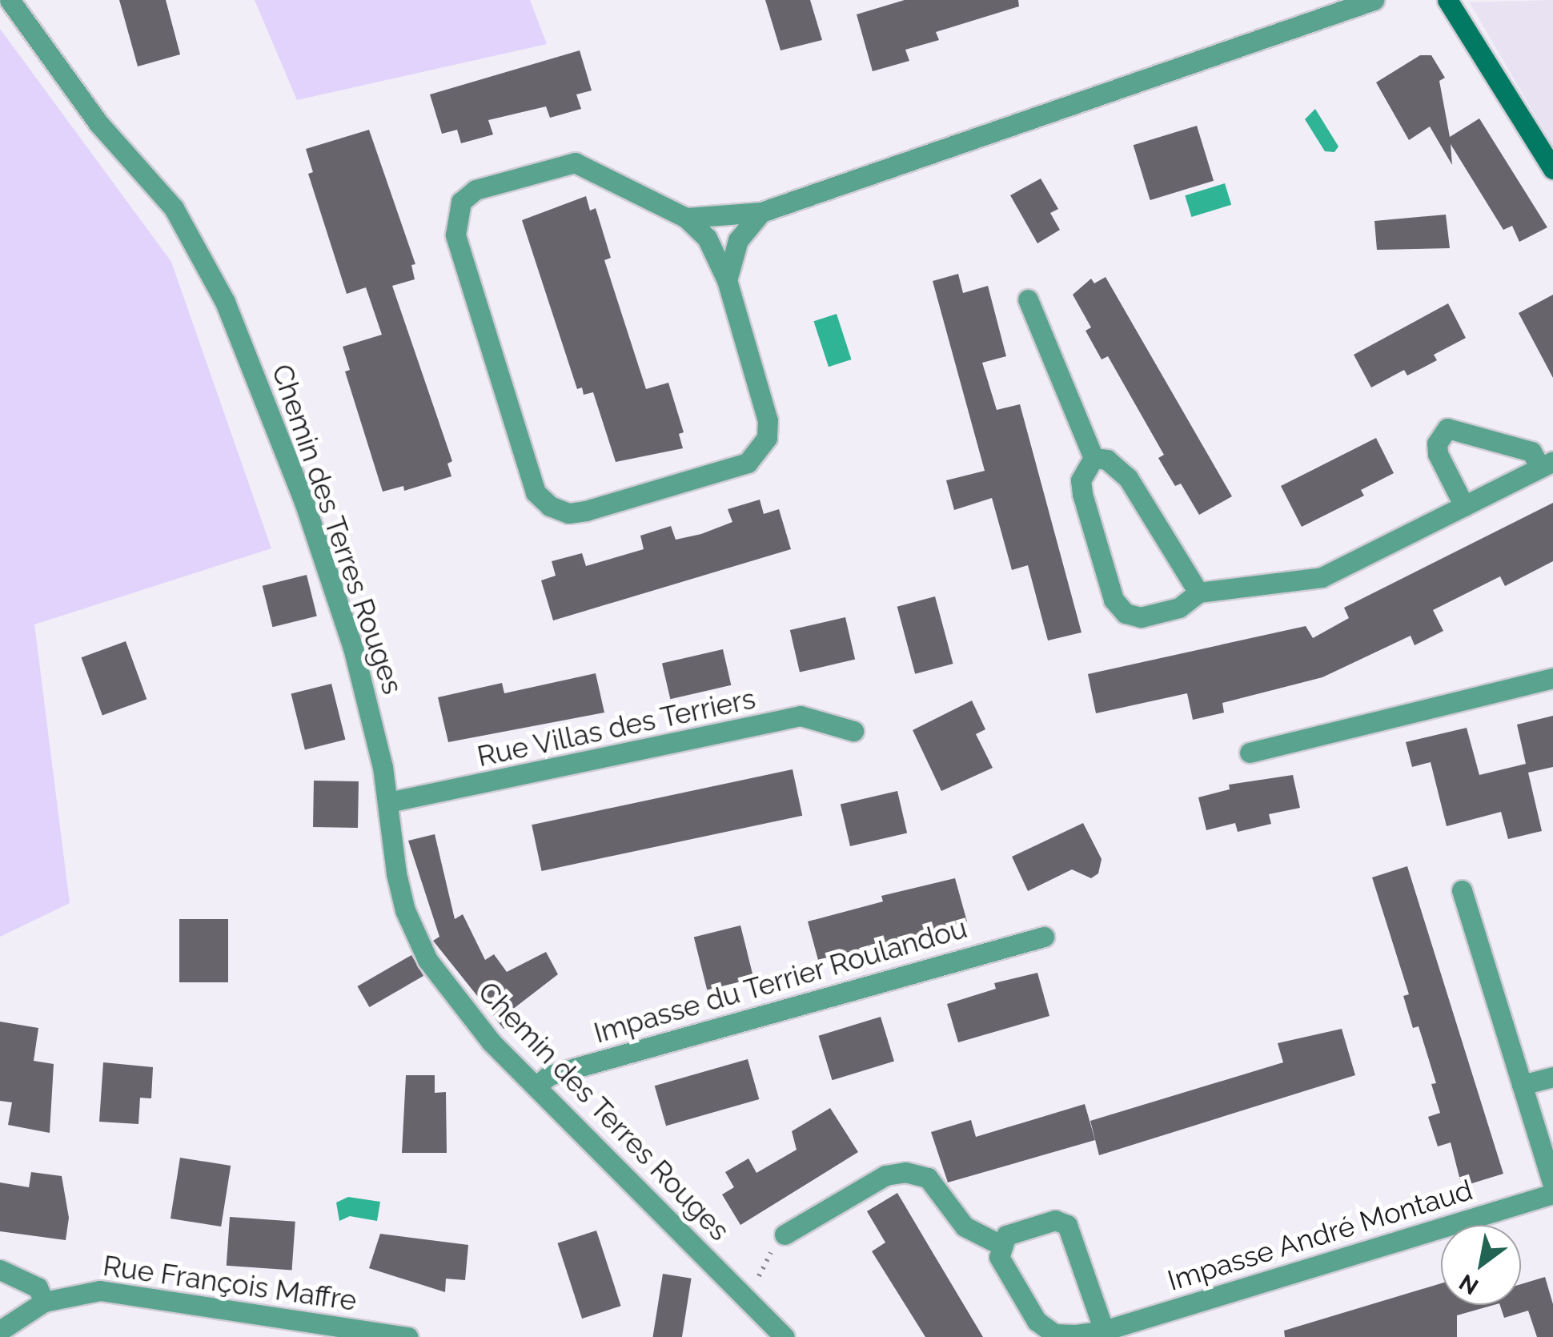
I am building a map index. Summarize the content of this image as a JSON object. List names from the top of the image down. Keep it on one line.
{"streets":{"street":["Chemin des Terres Rouges","Rue Villas des Terriers","Impasse du Terrier Roulandou","Impasse André Montaud","Rue François Maffre"]},"crossings":[["Chemin des Terres Rouges","Rue Villas des Terriers"],["Chemin des Terres Rouges","Impasse du Terrier Roulandou"]],"north":"bottom left"}
